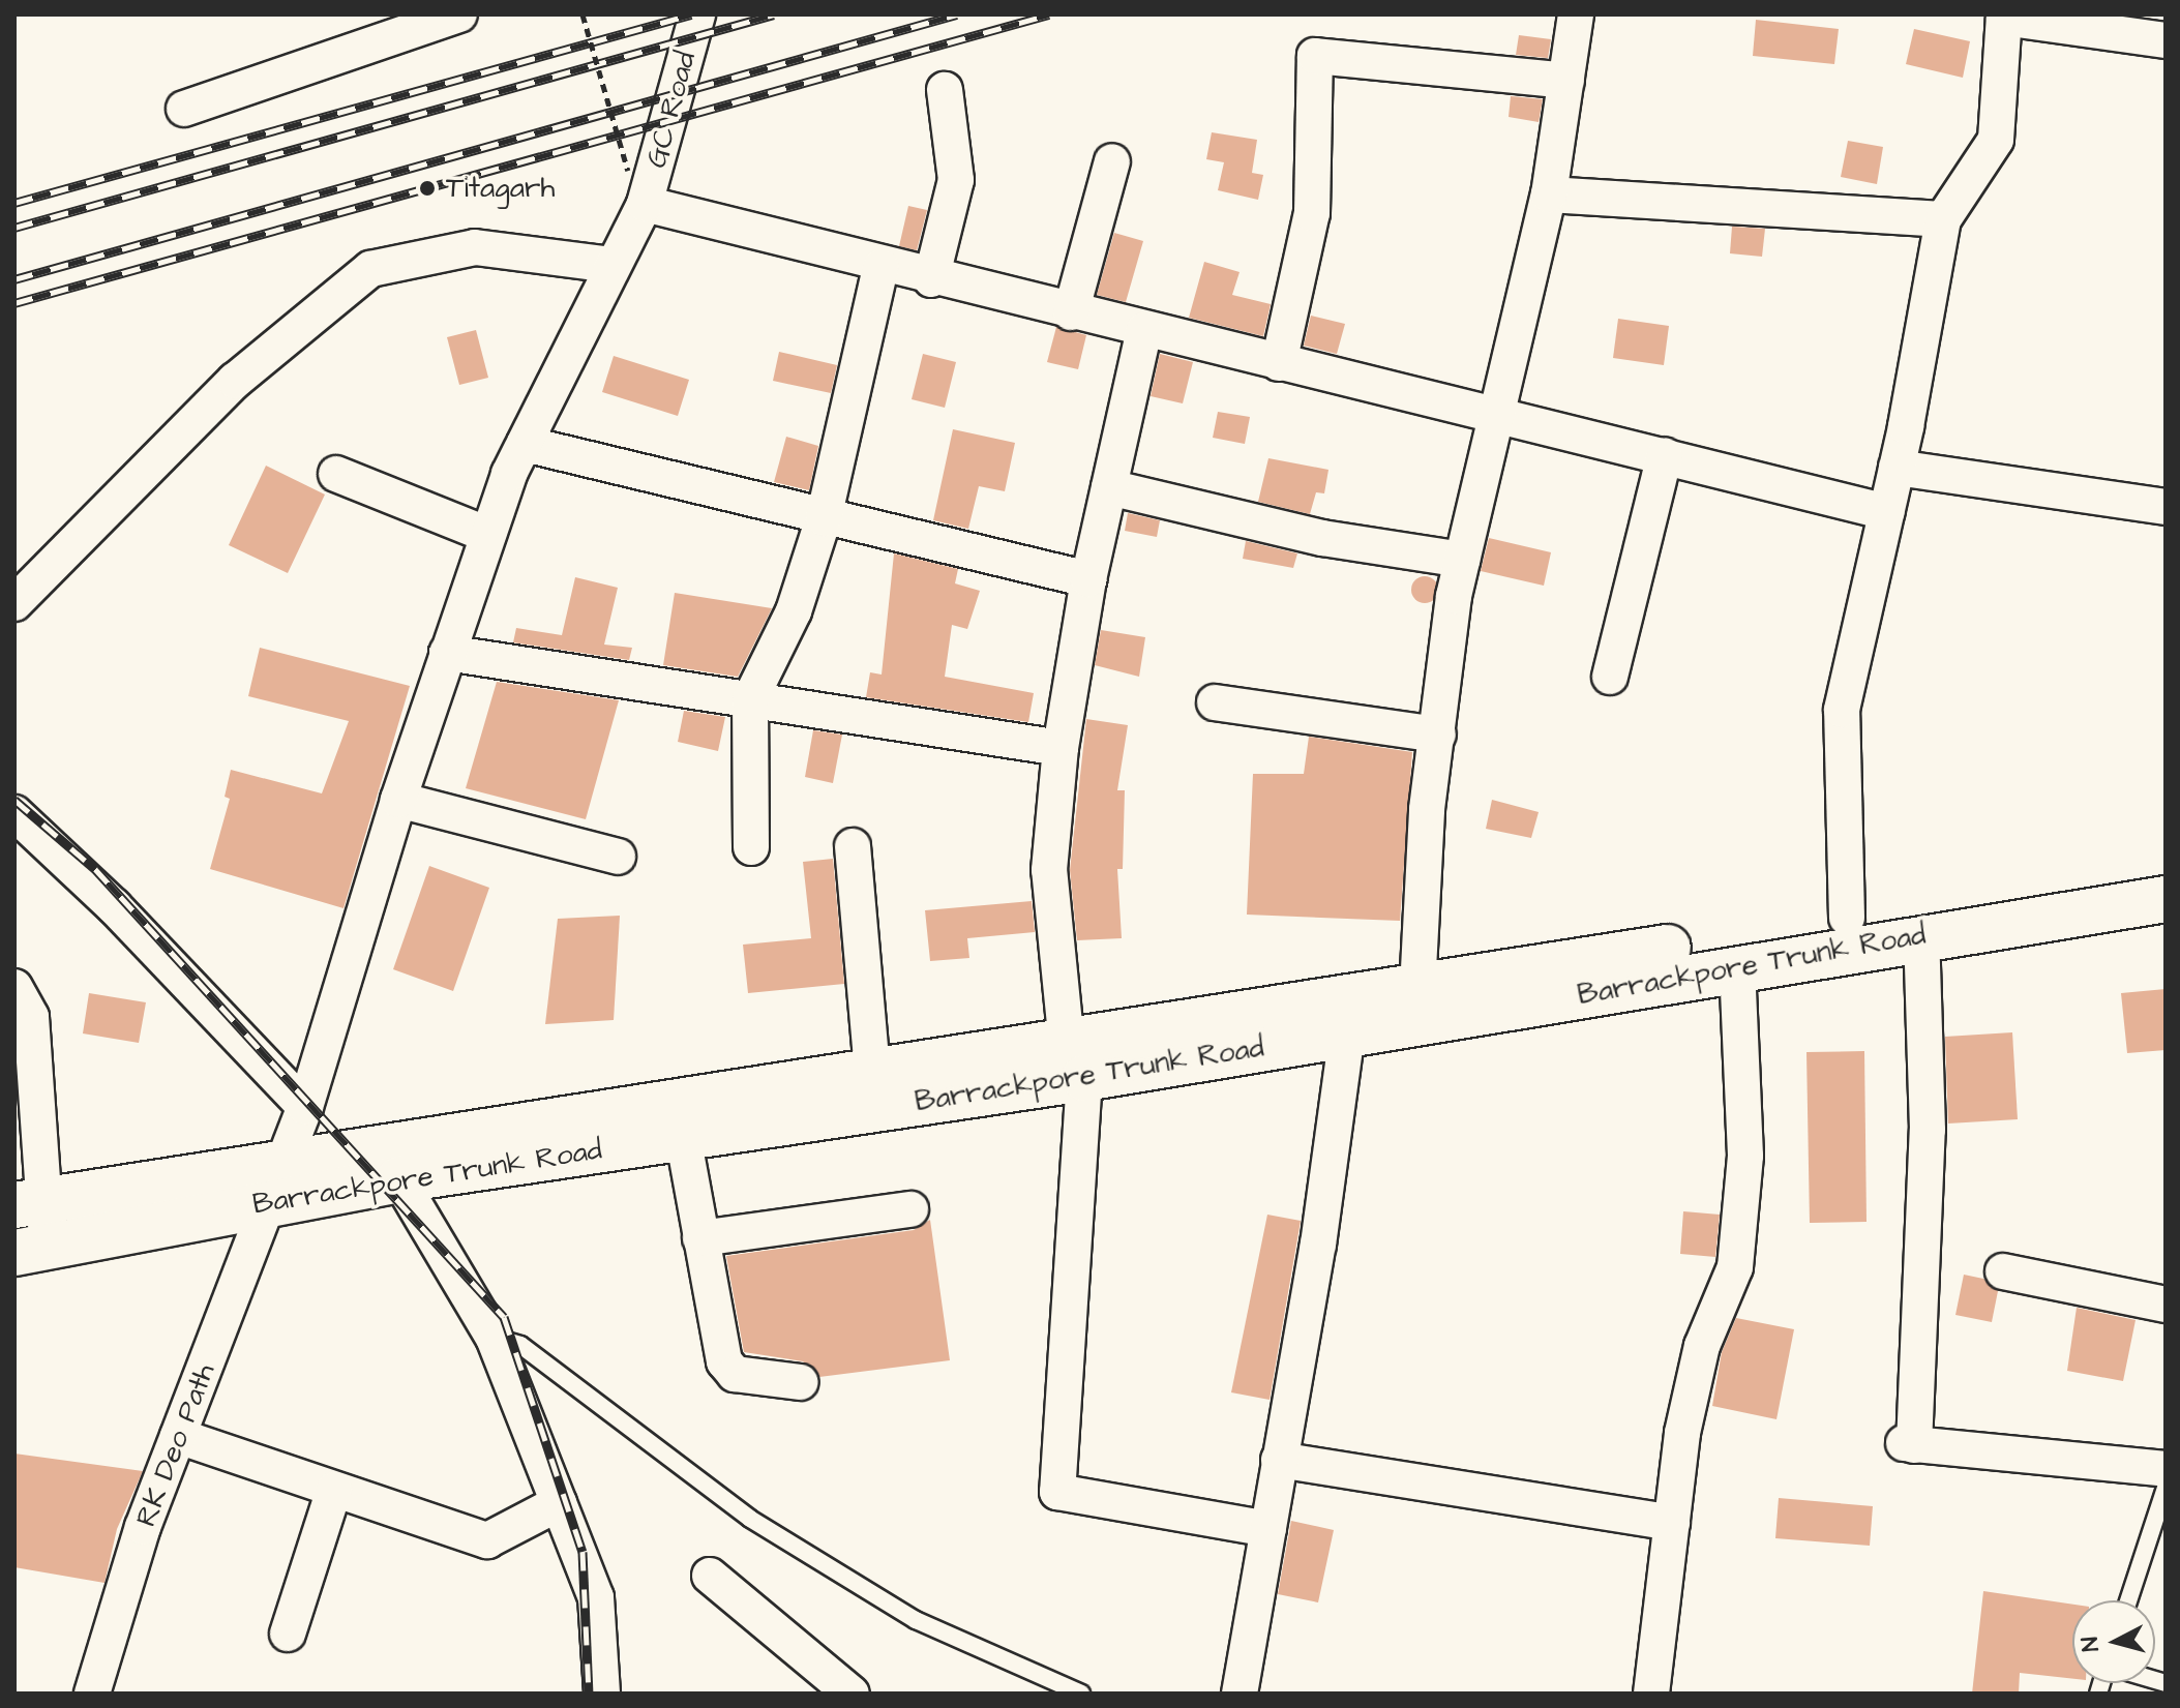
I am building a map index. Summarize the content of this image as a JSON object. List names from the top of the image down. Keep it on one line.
{"streets":{"main road":["Barrackpore Trunk Road"],"street":["GC Road","RK Deo Path"]},"crossings":[["GC Road","RK Deo Path"],["Barrackpore Trunk Road","RK Deo Path"]],"places":["Titagarh"],"north":"left"}
